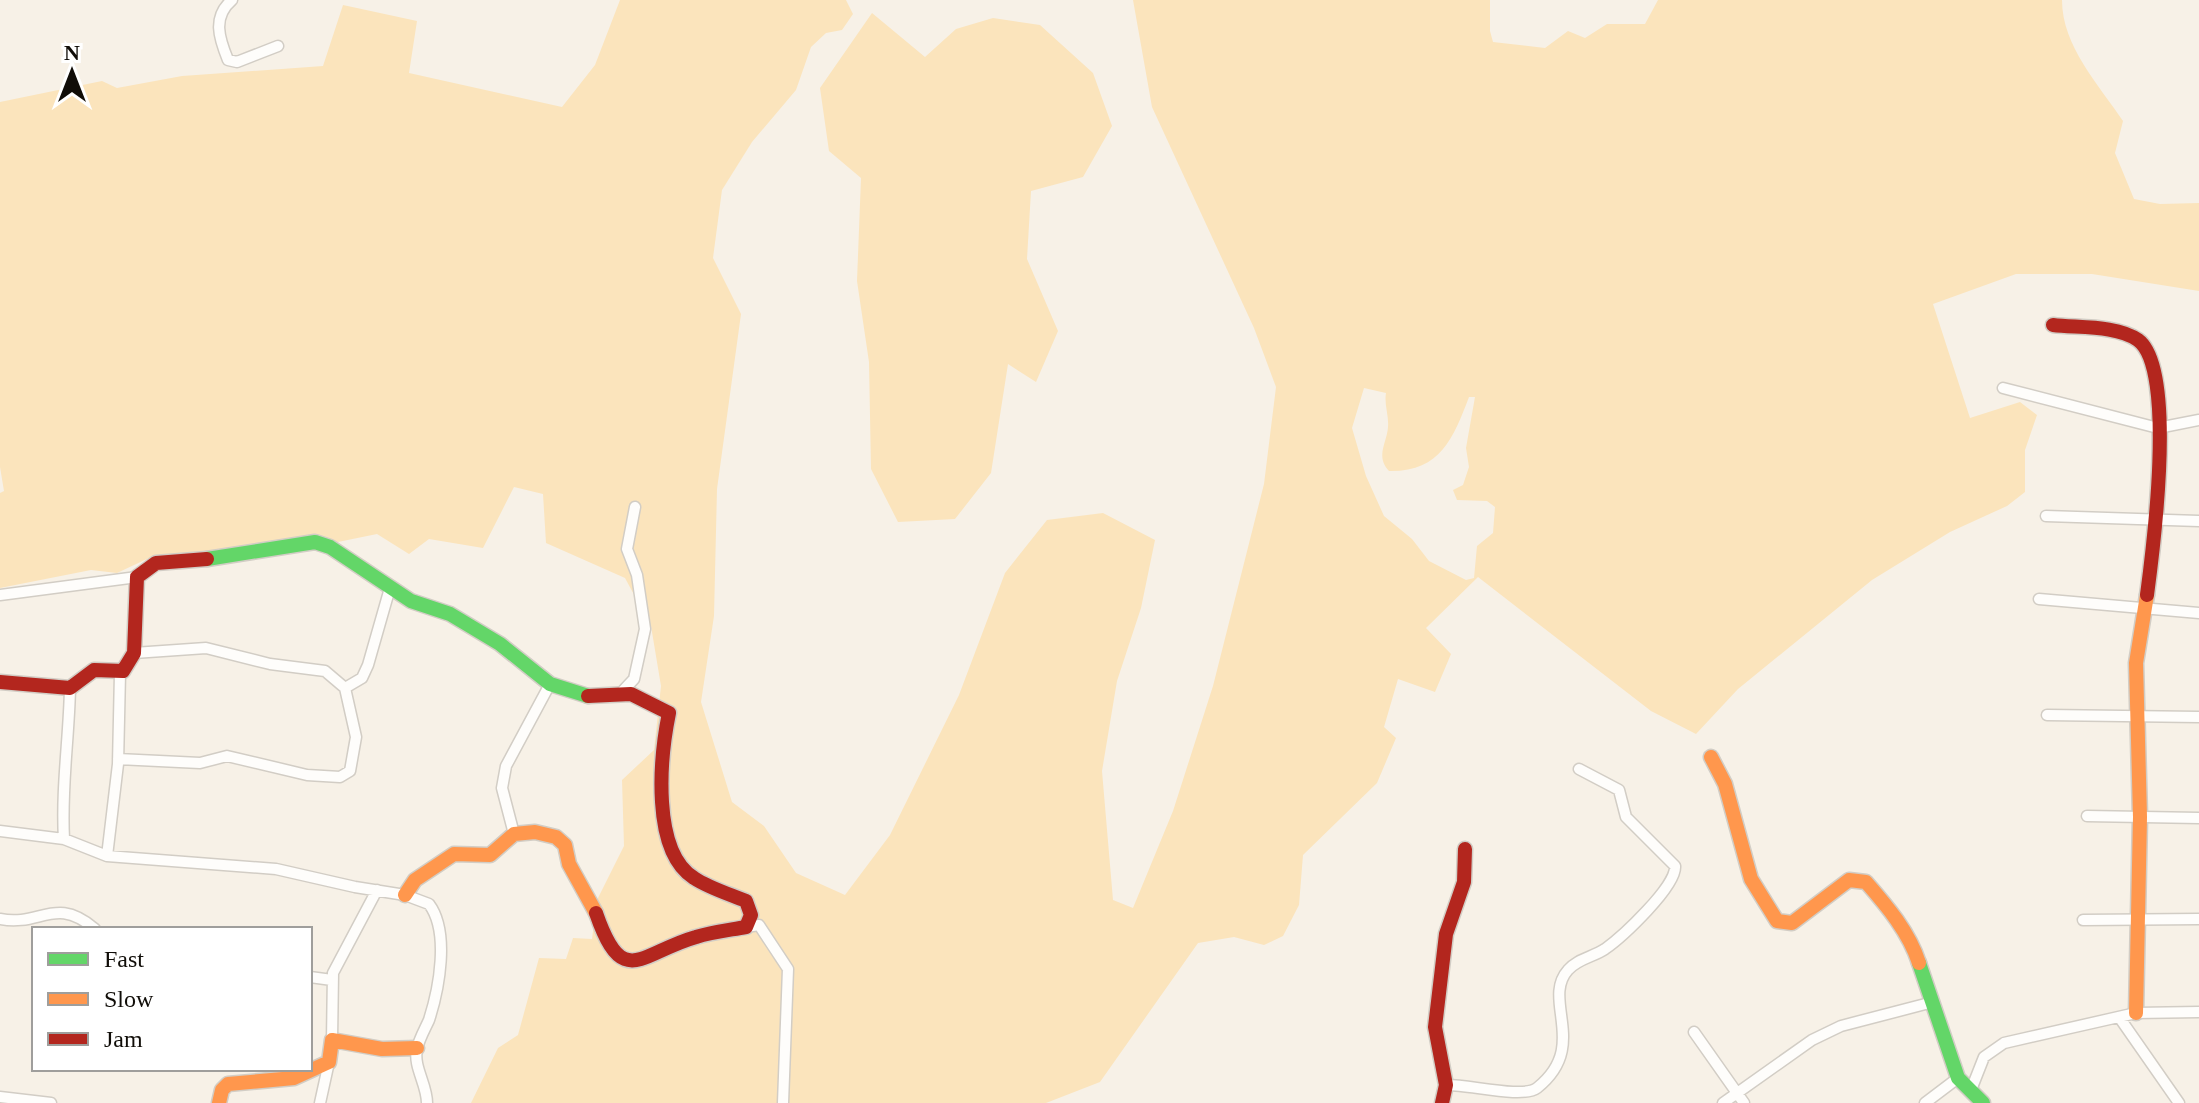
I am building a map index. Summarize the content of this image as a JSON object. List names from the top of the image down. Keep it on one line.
{"legend":["Fast","Slow","Jam"],"north":"top"}
